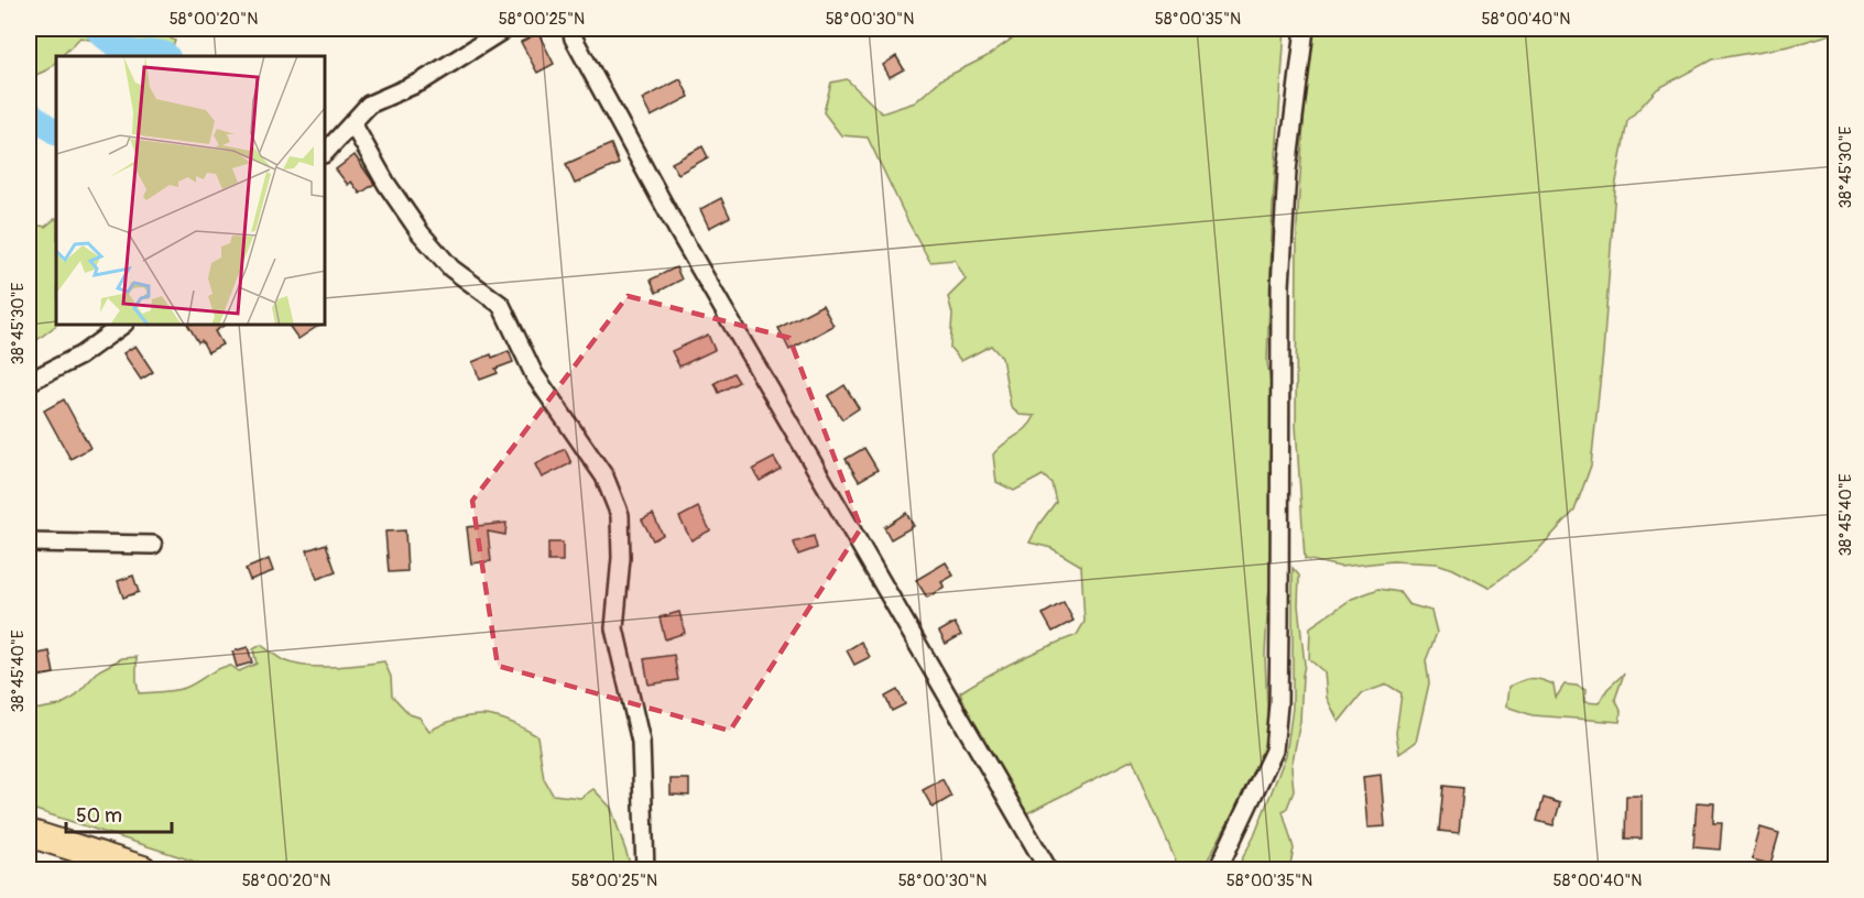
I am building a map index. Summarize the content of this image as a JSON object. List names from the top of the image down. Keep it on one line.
{"scale_bar":"50 m","coordinates":["58°00'20\"N","58°00'25\"N","58°00'30\"N","58°00'35\"N","58°00'40\"N","38°45'30\"E","38°45'40\"E"]}
